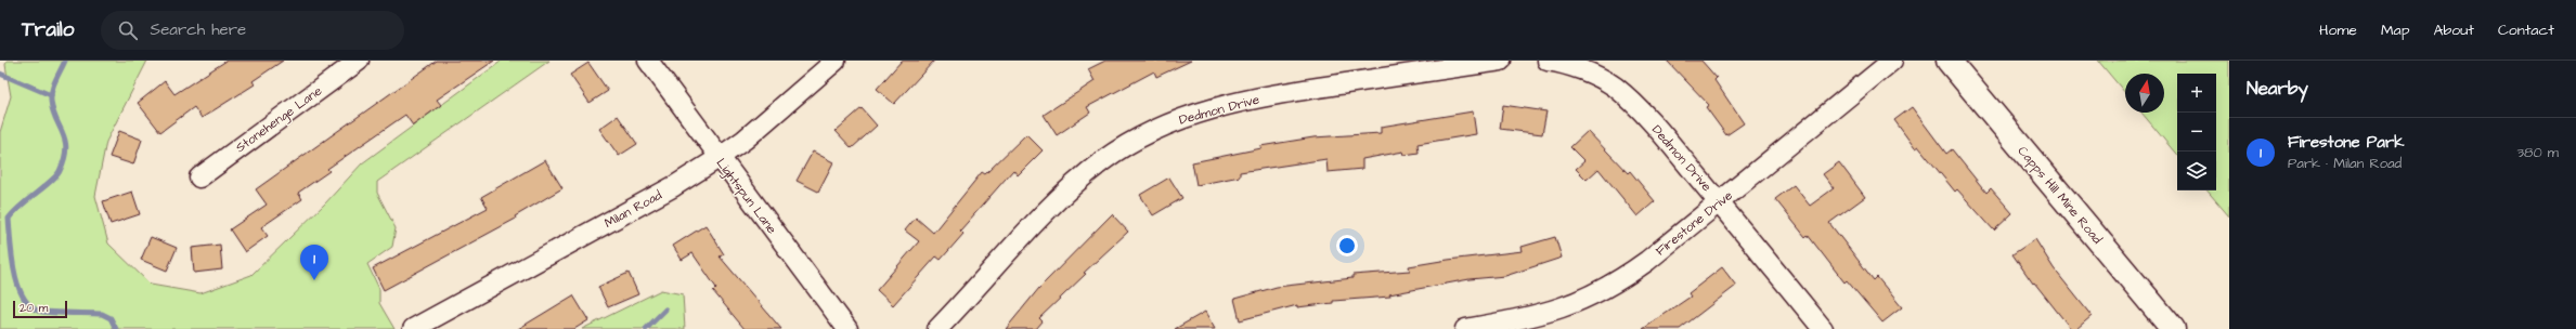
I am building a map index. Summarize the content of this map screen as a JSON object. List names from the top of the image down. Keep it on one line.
{"streets":{"street":["Dedmon Drive","Stonehenge Lane","Capps Hill Mine Road","Lightspun Lane","Milan Road","Firestone Drive"]},"crossings":[["Dedmon Drive","Firestone Drive"],["Lightspun Lane","Milan Road"]],"scale_bar":"20 m","north":"top","page":{"header":"Trailo","search":"Search here","nav":["Home","Map","About","Contact"],"heading":"Nearby","map_buttons":["+","−"],"list":[{"mark":"1","name":"Firestone Park","note":"Park · Milan Road","value":"380 m"}],"pins":"1","scale":"20 m"}}
